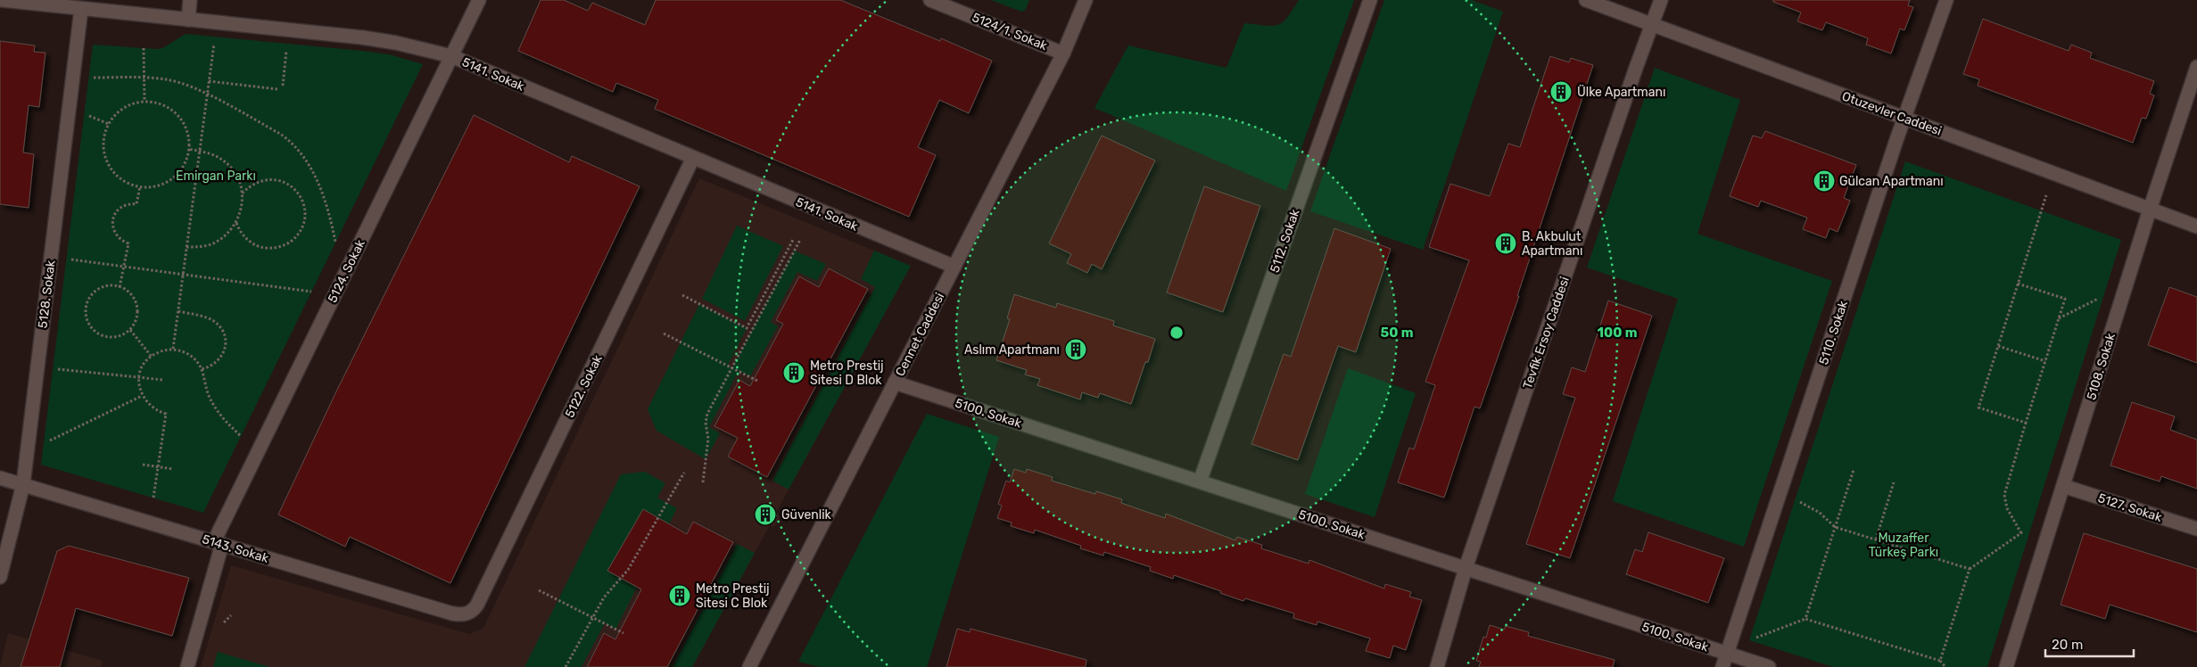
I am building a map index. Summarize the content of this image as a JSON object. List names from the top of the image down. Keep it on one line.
{"streets":{"street":["5124/1. Sokak","5141. Sokak","Otuzevler Caddesi","5112. Sokak","5124. Sokak","5128. Sokak","Tevfik Ersoy Caddesi","5110. Sokak","Cennet Caddesi","5108. Sokak","5122. Sokak","5100. Sokak","5127. Sokak","5143. Sokak"]},"crossings":[["5124/1. Sokak","Cennet Caddesi"],["5141. Sokak","5124. Sokak"],["5141. Sokak","5128. Sokak"],["5141. Sokak","Cennet Caddesi"],["5141. Sokak","5122. Sokak"],["Otuzevler Caddesi","Tevfik Ersoy Caddesi"],["Otuzevler Caddesi","5110. Sokak"],["Otuzevler Caddesi","5108. Sokak"],["5112. Sokak","5100. Sokak"],["5124. Sokak","5143. Sokak"],["5128. Sokak","5143. Sokak"],["Tevfik Ersoy Caddesi","5100. Sokak"],["5110. Sokak","5100. Sokak"],["Cennet Caddesi","5100. Sokak"],["5108. Sokak","5127. Sokak"],["5122. Sokak","5143. Sokak"]],"parks":["Emirgan Parkı","Muzaffer Türkeş Parkı"],"places":{"building":["Ülke Apartmanı","Gülcan Apartmanı","B. Akbulut Apartmanı","Aslım Apartmanı","Metro Prestij Sitesi D Blok","Güvenlik","Metro Prestij Sitesi C Blok"]},"scale_bar":"20 m","rings":["50 m","100 m"]}
